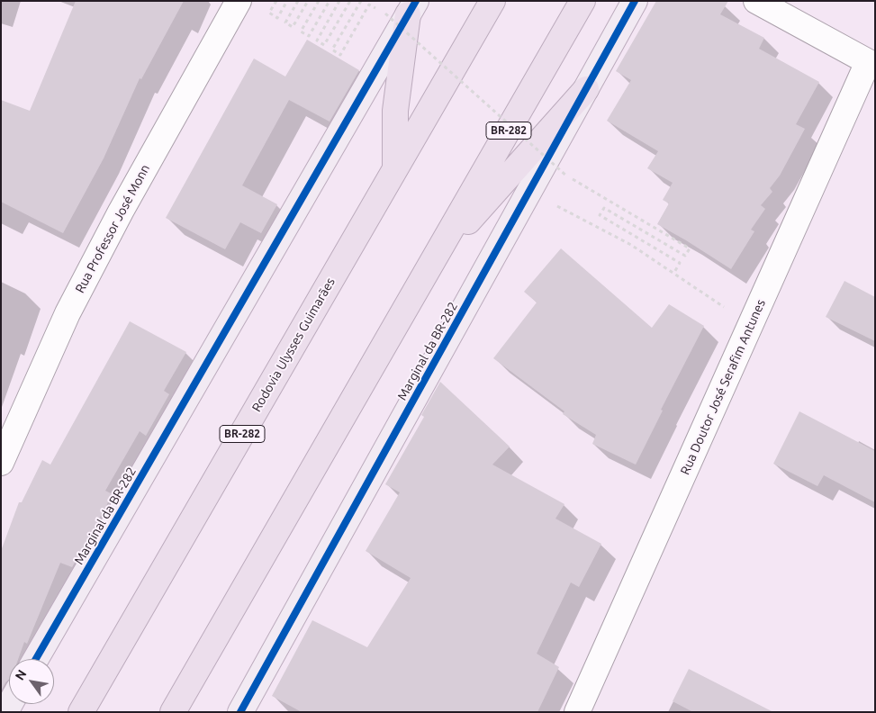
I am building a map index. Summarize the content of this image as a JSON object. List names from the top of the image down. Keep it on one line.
{"streets":{"highway":["BR-282","Rodovia Ulysses Guimarães"],"main road":["Marginal da BR-282"],"street":["Rua Professor José Monn","Rua Doutor José Serafim Antunes"]},"north":"top left"}
